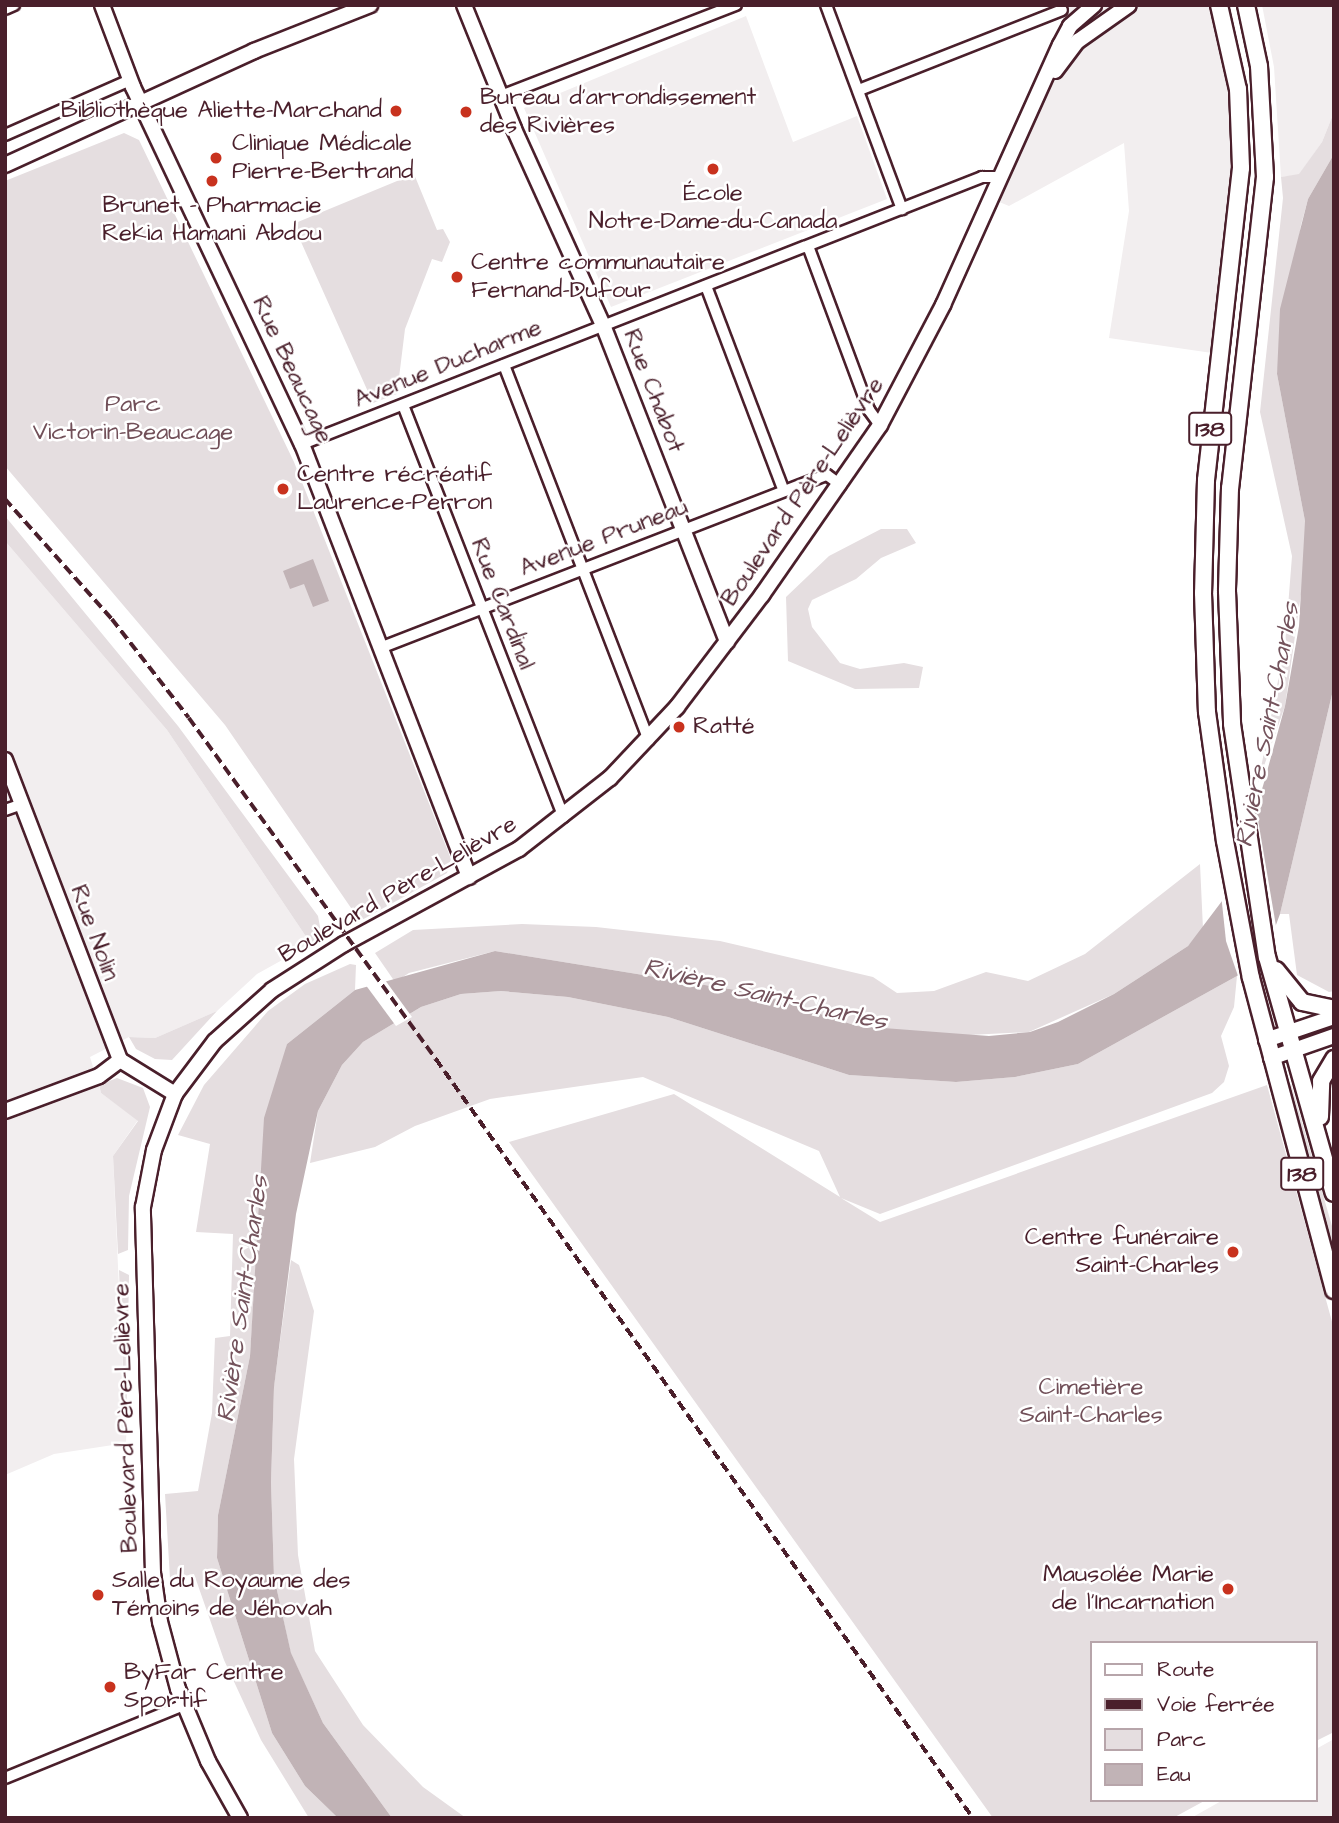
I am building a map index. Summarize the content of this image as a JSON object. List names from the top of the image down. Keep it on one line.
{"streets":{"main road":["Rue Beaucage","Rue Chabot","138","Boulevard Père-Lelièvre","Rue Nolin"],"street":["Avenue Ducharme","Avenue Pruneau","Rue Cardinal"]},"crossings":[["Avenue Ducharme","Rue Beaucage"],["Avenue Ducharme","Rue Chabot"],["Avenue Ducharme","Boulevard Père-Lelièvre"],["Avenue Ducharme","Rue Cardinal"],["Rue Beaucage","Boulevard Père-Lelièvre"],["Rue Beaucage","Avenue Pruneau"],["Rue Chabot","Boulevard Père-Lelièvre"],["Rue Chabot","Avenue Pruneau"],["Boulevard Père-Lelièvre","Avenue Pruneau"],["Boulevard Père-Lelièvre","Rue Cardinal"],["Avenue Pruneau","Rue Cardinal"]],"water":["Rivière Saint-Charles"],"parks":["Parc Victorin-Beaucage","Cimetière Saint-Charles"],"places":["Bibliothèque Aliette-Marchand","Bureau d'arrondissement des Rivières","Clinique Médicale Pierre-Bertrand","École Notre-Dame-du-Canada","Brunet - Pharmacie Rekia Hamani Abdou","Centre communautaire Fernand-Dufour","Centre récréatif Laurence-Perron","Ratté","Centre funéraire Saint-Charles","Mausolée Marie de l'Incarnation","Salle du Royaume des Témoins de Jéhovah","ByFar Centre Sportif"],"legend":["Route","Voie ferrée","Parc","Eau"]}
